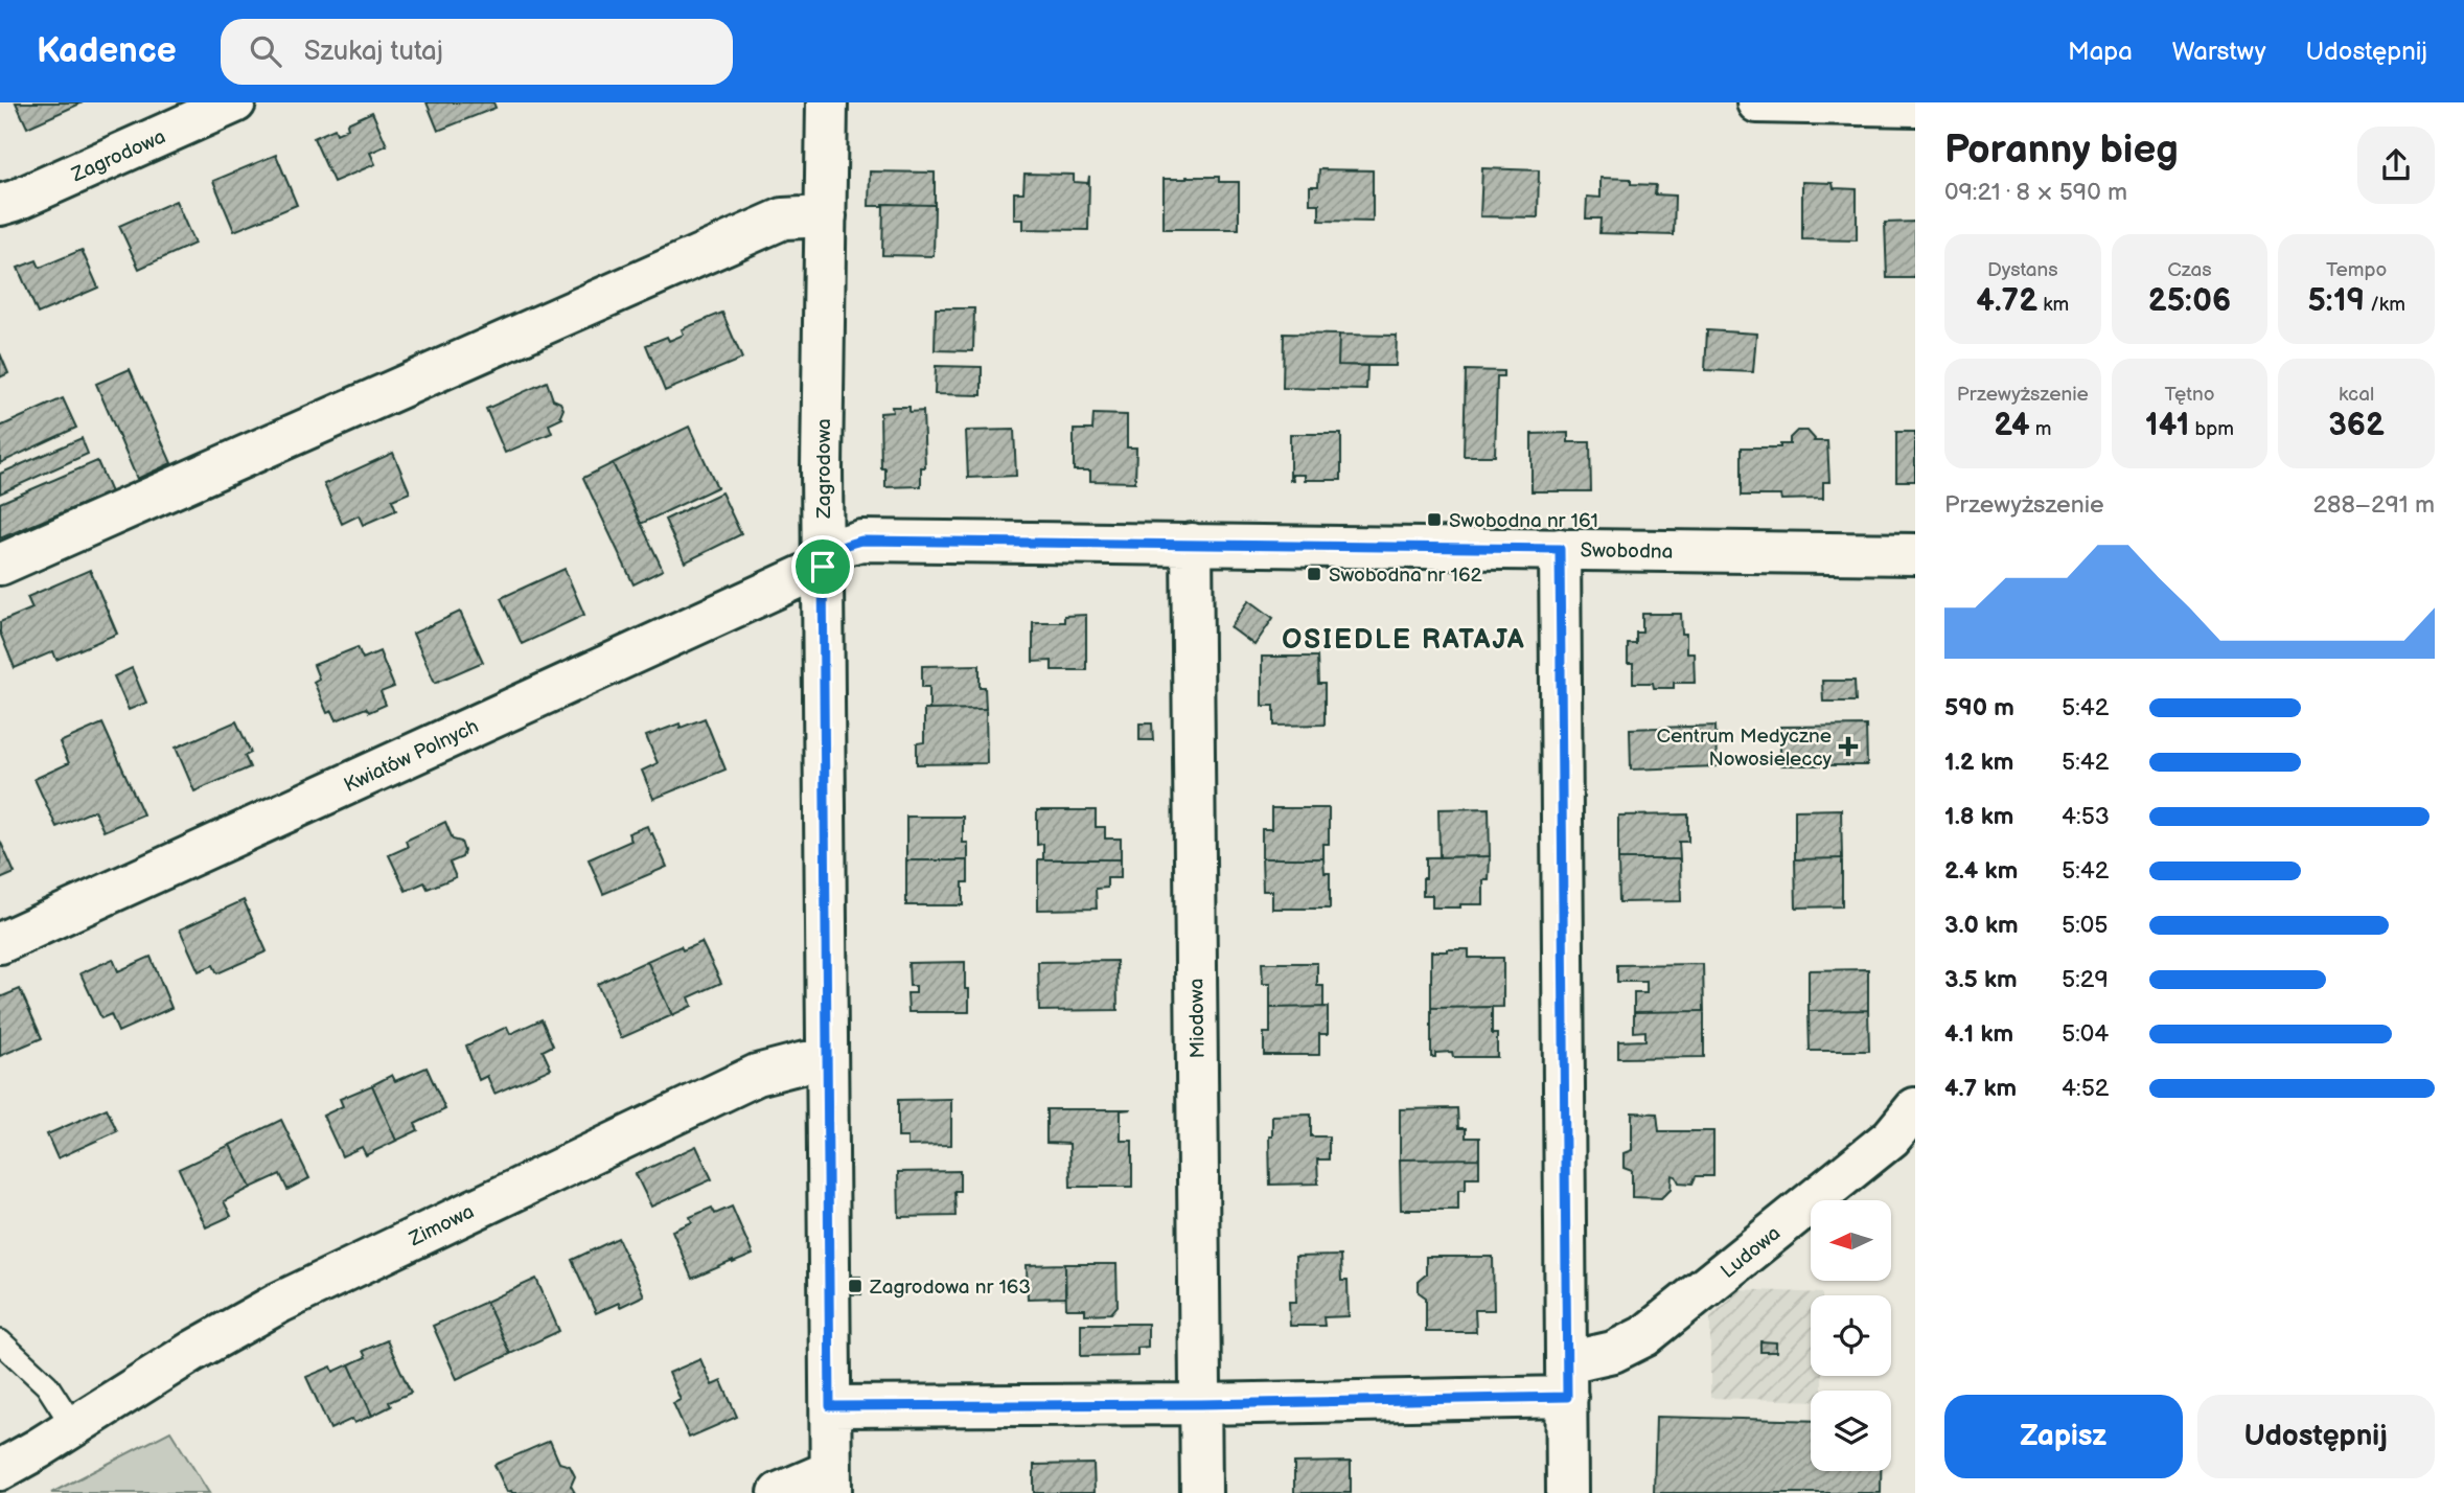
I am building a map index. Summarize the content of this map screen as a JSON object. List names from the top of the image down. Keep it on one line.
{"streets":{"street":["Zagrodowa","Swobodna","Kwiatów Polnych","Miodowa","Zimowa","Ludowa"]},"crossings":[["Zagrodowa","Swobodna"],["Zagrodowa","Kwiatów Polnych"],["Zagrodowa","Zimowa"],["Zagrodowa","Ludowa"],["Swobodna","Kwiatów Polnych"],["Swobodna","Miodowa"],["Miodowa","Ludowa"]],"districts":["OSIEDLE RATAJA"],"places":{"transit":["Swobodna nr 161","Swobodna nr 162","Zagrodowa nr 163"],"health":["Centrum Medyczne Nowosieleccy"]},"north":"left","page":{"header":"Kadence","search":"Szukaj tutaj","nav":["Mapa","Warstwy","Udostępnij"],"heading":["Poranny bieg","09:21 · 8 × 590 m"],"stats":[["Dystans","4.72 km"],["Czas","25:06"],["Tempo","5:19 /km"],["Przewyższenie","24 m"],["Tętno","141 bpm"],["kcal","362"]],"chart":["Przewyższenie","288–291 m"],"list":[{"name":"590 m","note":"5:42"},{"name":"1.2 km","note":"5:42"},{"name":"1.8 km","note":"4:53"},{"name":"2.4 km","note":"5:42"},{"name":"3.0 km","note":"5:05"},{"name":"3.5 km","note":"5:29"},{"name":"4.1 km","note":"5:04"},{"name":"4.7 km","note":"4:52"}],"buttons":["Zapisz","Udostępnij"]}}
